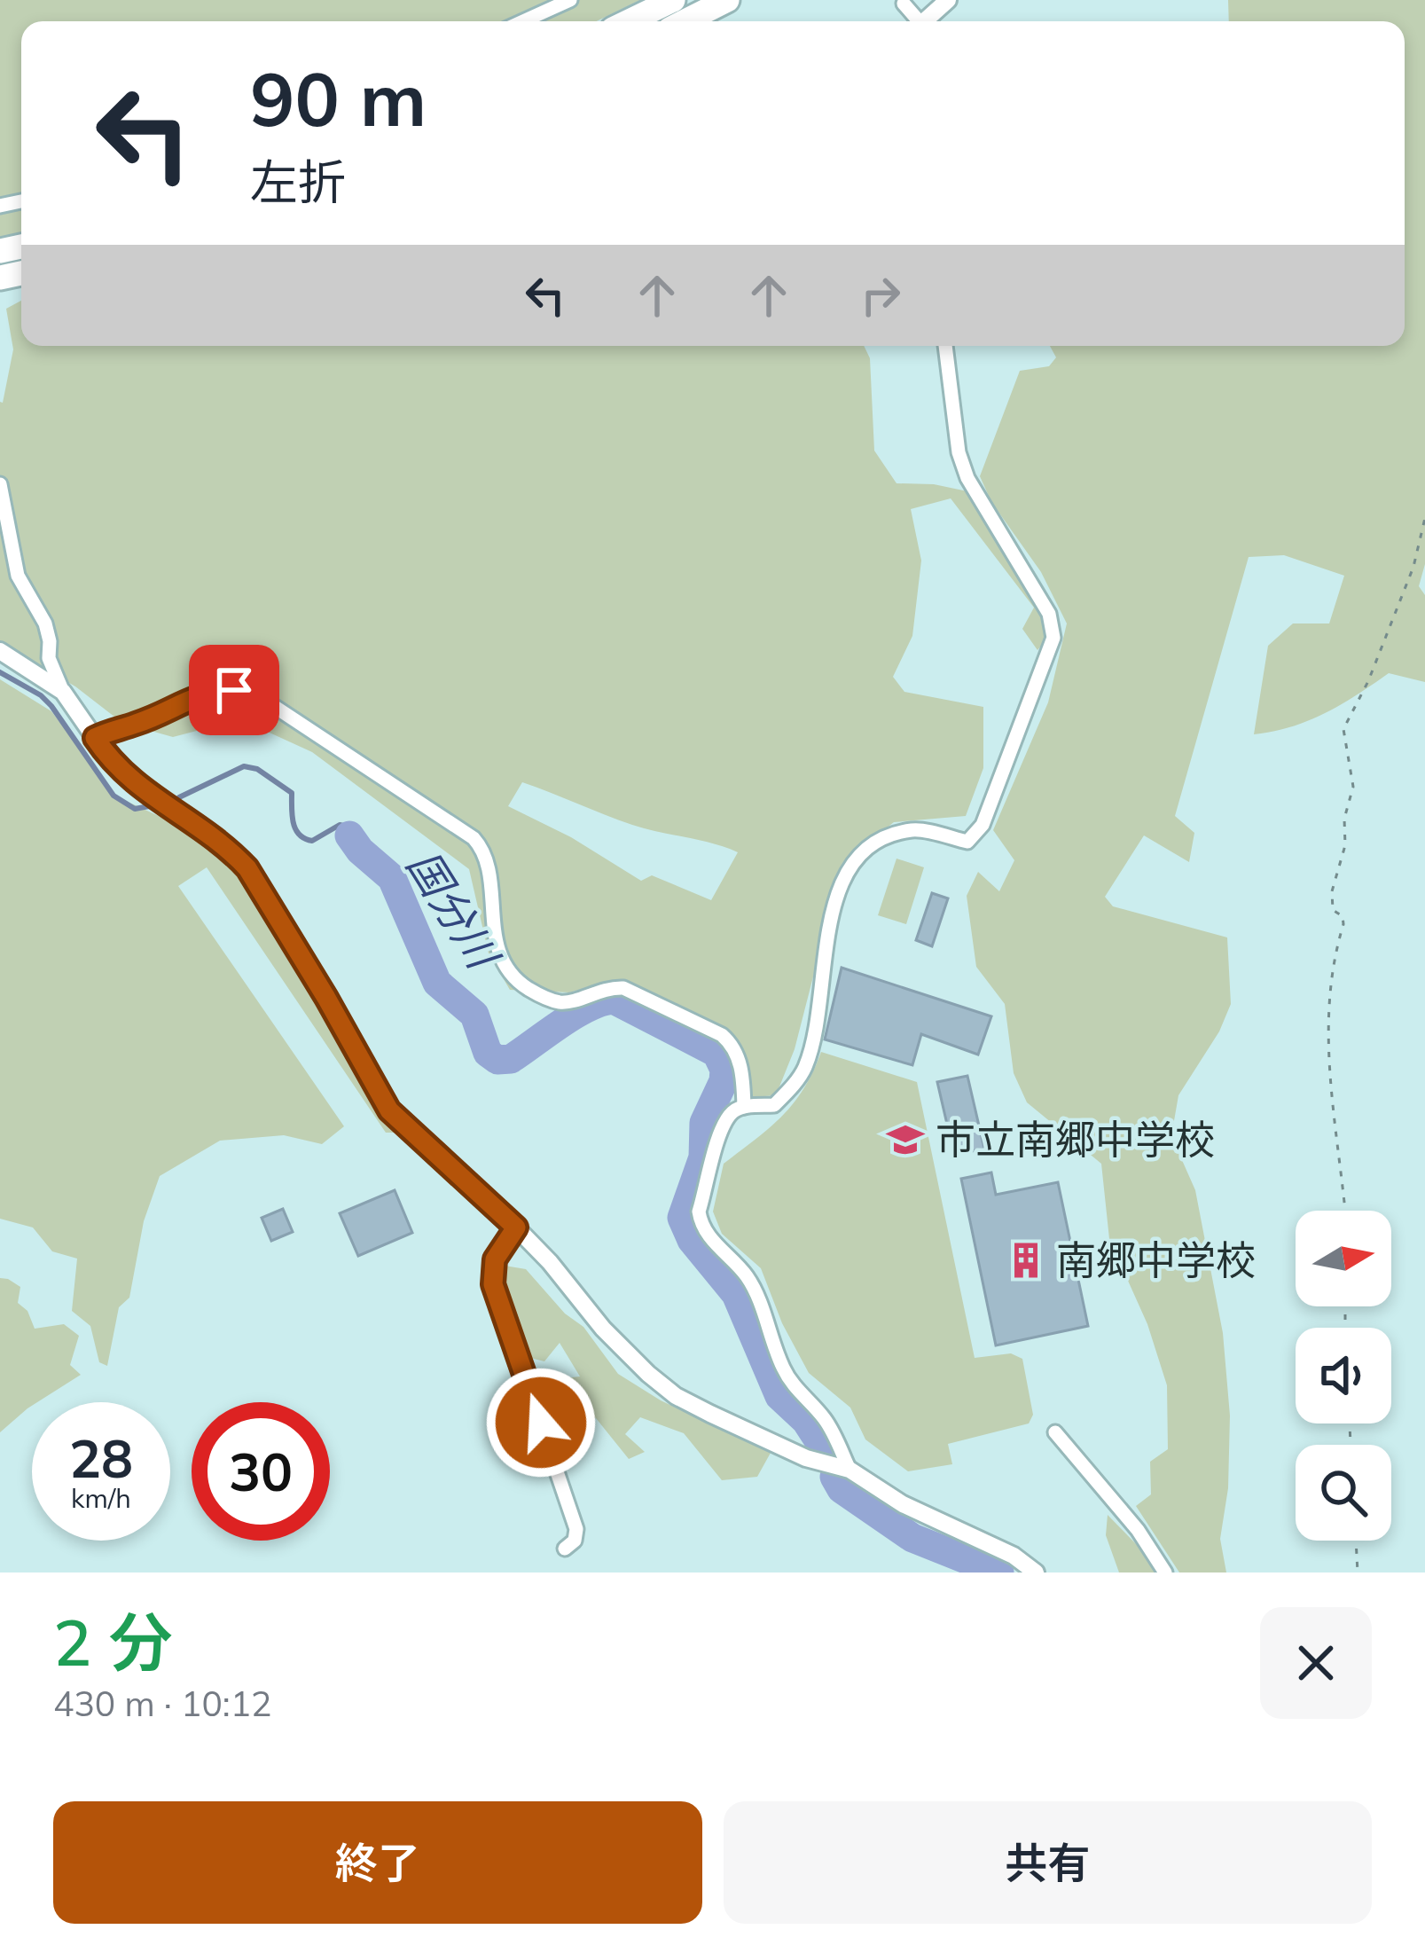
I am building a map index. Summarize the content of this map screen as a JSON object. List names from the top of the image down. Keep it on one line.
{"water":["国分川"],"places":{"school or university":["市立南郷中学校"],"building":["南郷中学校"]},"north":"right","page":{"turn":["90 m","左折"],"speed":"28 km/h","limit":"30","heading":["2 分","430 m · 10:12"],"buttons":["終了","共有"]}}
